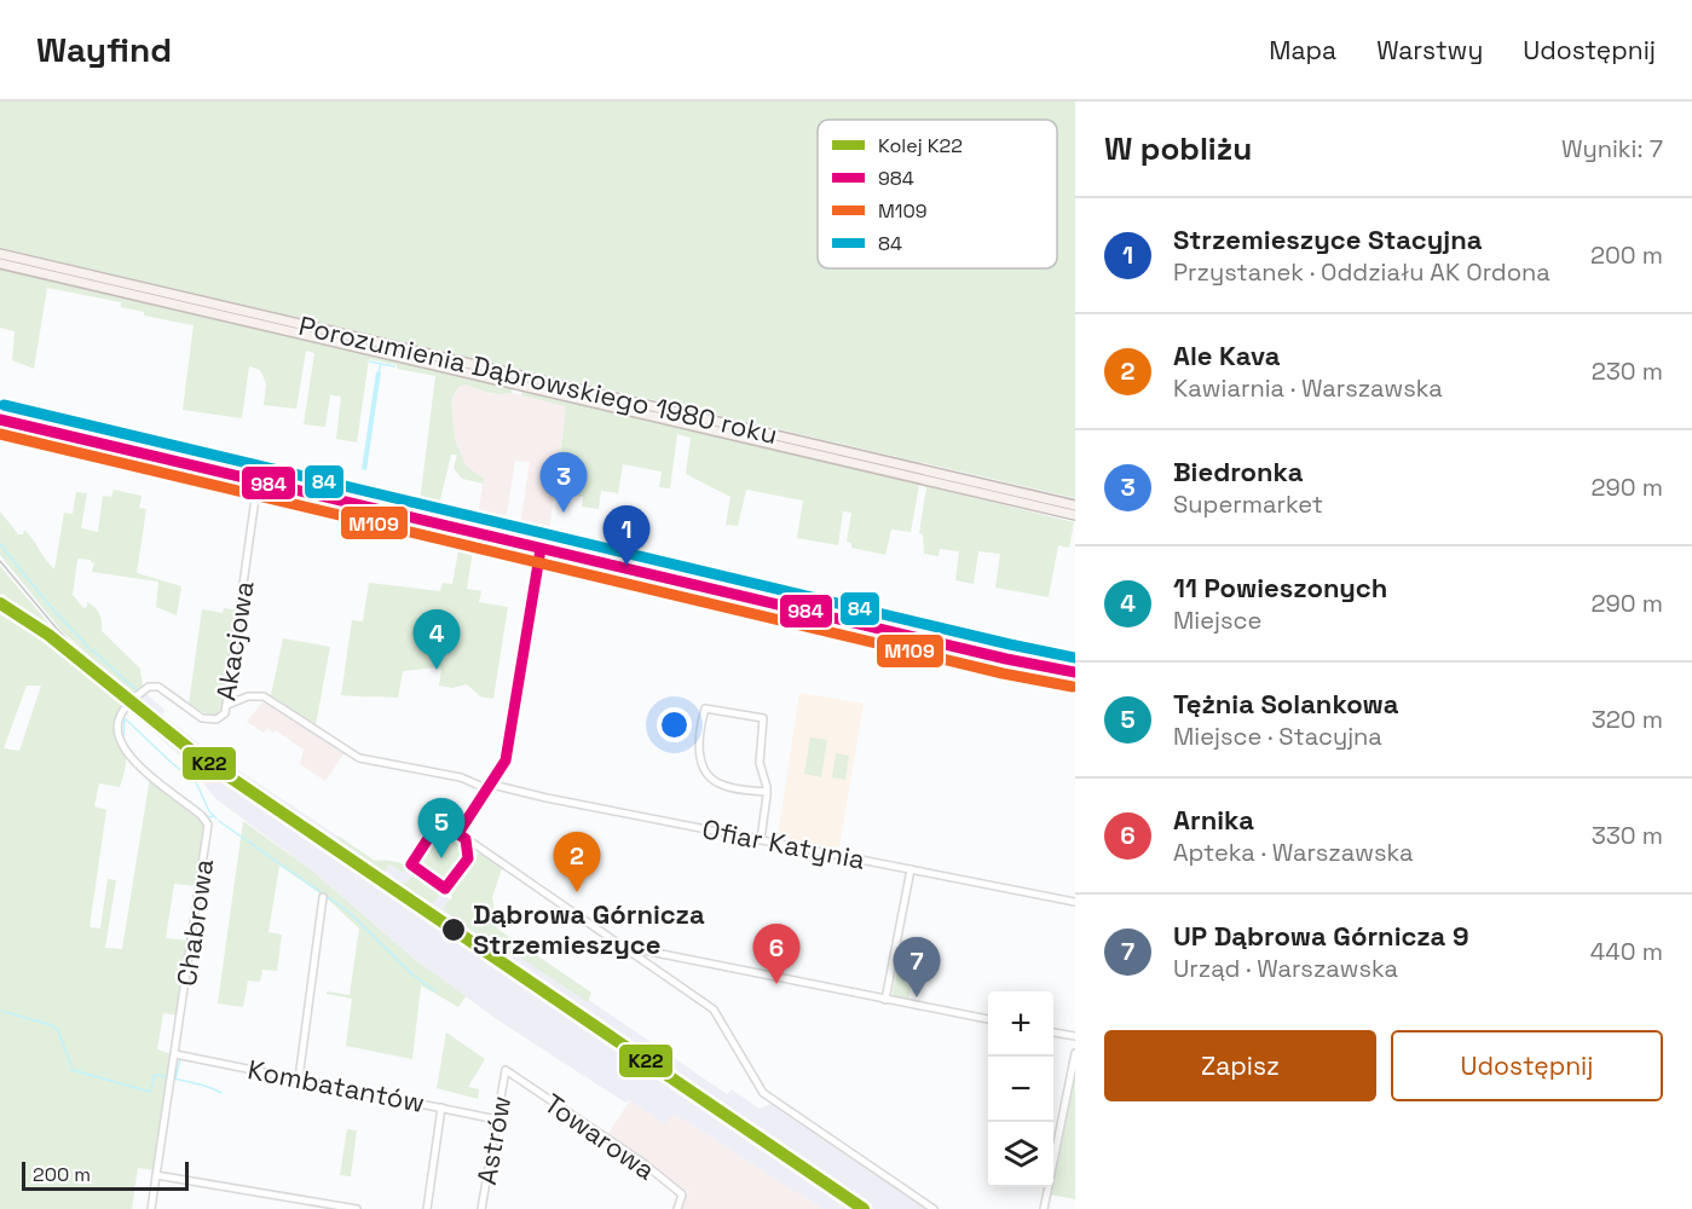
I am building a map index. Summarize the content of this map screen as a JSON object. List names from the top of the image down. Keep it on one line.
{"streets":{"main road":["Porozumienia Dąbrowskiego 1980 roku"],"street":["Akacjowa","Ofiar Katynia","Chabrowa","Kombatantów","Towarowa","Astrów"]},"crossings":[["Akacjowa","Ofiar Katynia"],["Akacjowa","Chabrowa"],["Chabrowa","Kombatantów"],["Kombatantów","Astrów"],["Towarowa","Astrów"]],"places":["Dąbrowa Górnicza Strzemieszyce"],"lines":["transit line 84","transit line 984","transit line M109","rail line K22"],"legend":["Kolej K22","984","M109","84"],"scale_bar":"200 m","page":{"header":"Wayfind","nav":["Mapa","Warstwy","Udostępnij"],"heading":["W pobliżu","Wyniki: 7"],"list":[{"mark":"1","name":"Strzemieszyce Stacyjna","note":"Przystanek · Oddziału AK Ordona","value":"200 m"},{"mark":"2","name":"Ale Kava","note":"Kawiarnia · Warszawska","value":"230 m"},{"mark":"3","name":"Biedronka","note":"Supermarket","value":"290 m"},{"mark":"4","name":"11 Powieszonych","note":"Miejsce","value":"290 m"},{"mark":"5","name":"Tężnia Solankowa","note":"Miejsce · Stacyjna","value":"320 m"},{"mark":"6","name":"Arnika","note":"Apteka · Warszawska","value":"330 m"},{"mark":"7","name":"UP Dąbrowa Górnicza 9","note":"Urząd · Warszawska","value":"440 m"}],"pins":["3","1","4","5","2","6","7"],"map_buttons":["+","−"],"buttons":["Zapisz","Udostępnij"],"scale":"200 m"}}
